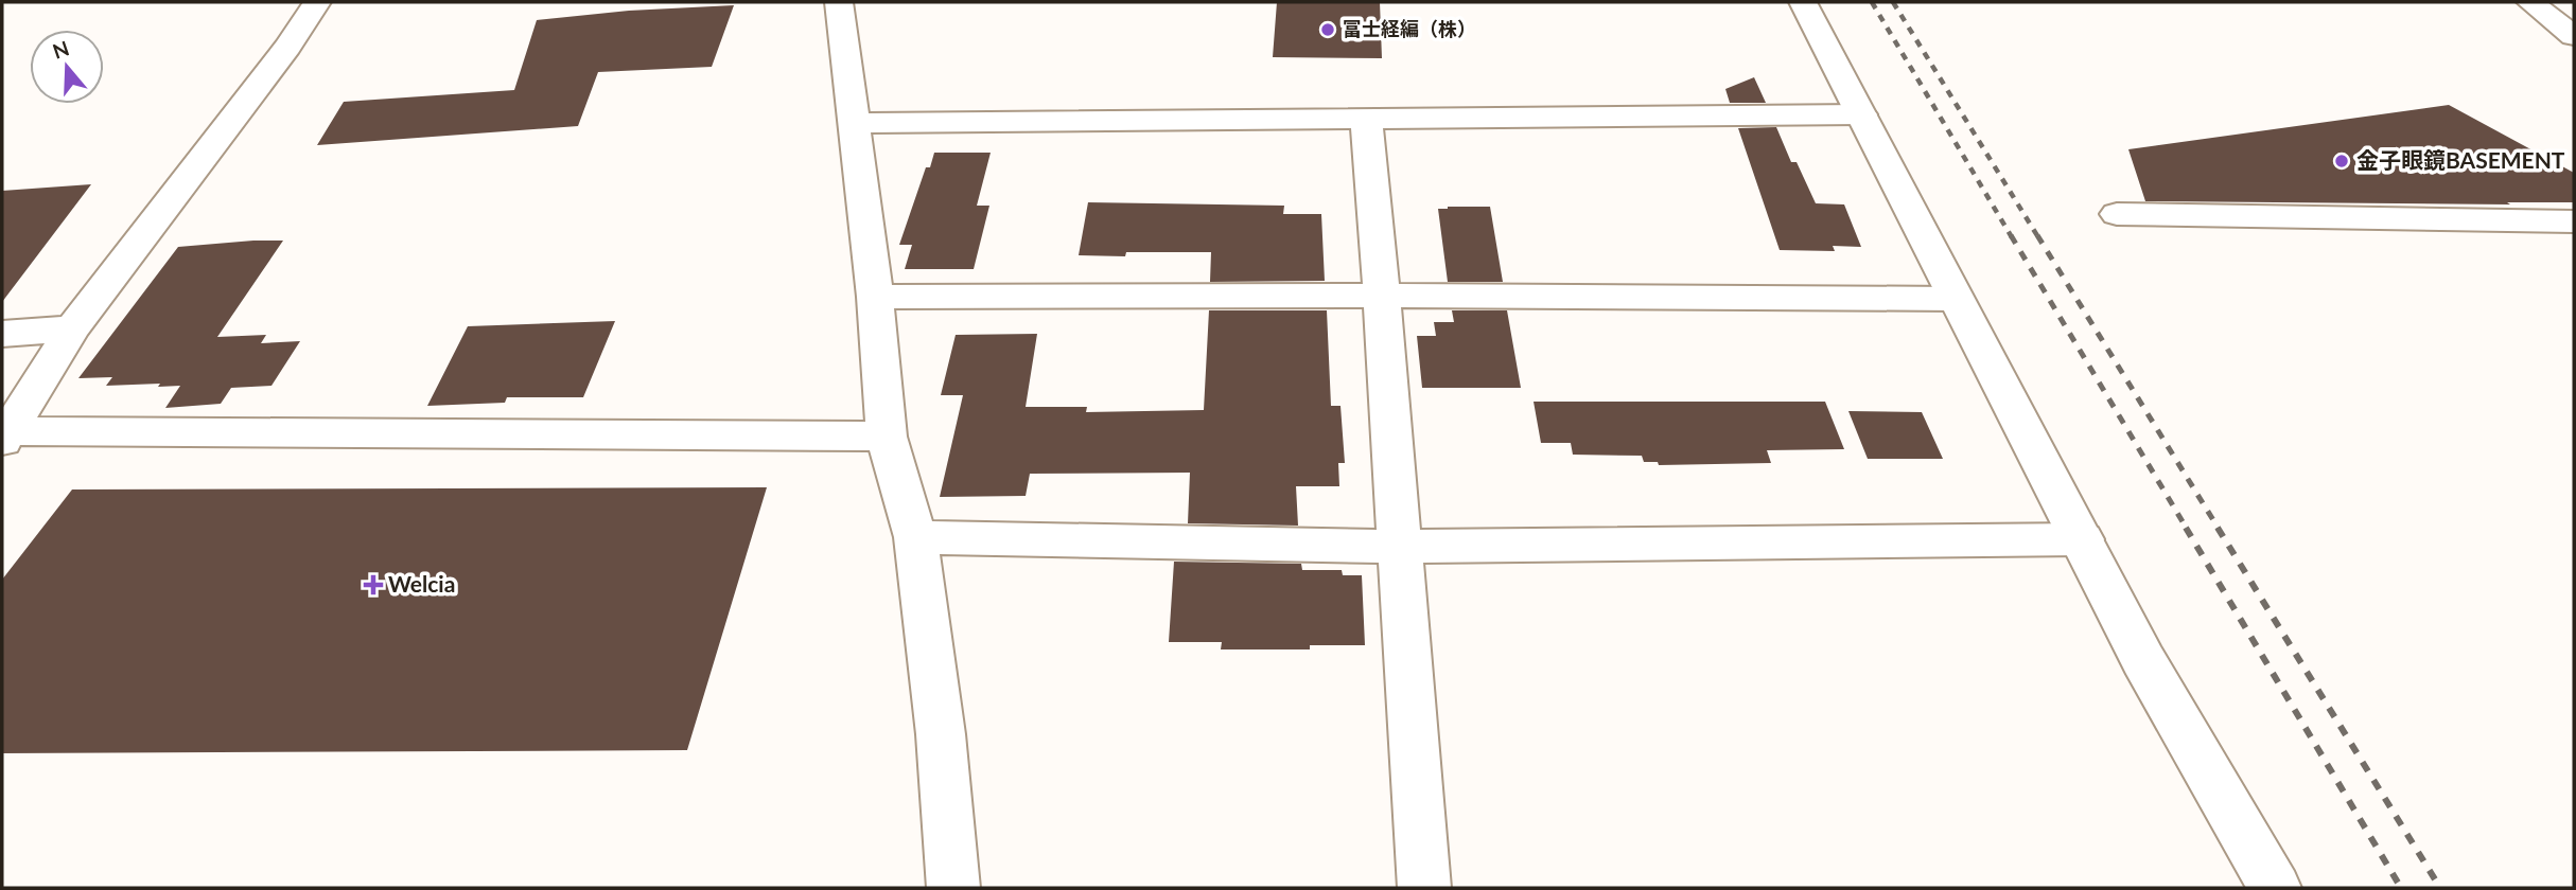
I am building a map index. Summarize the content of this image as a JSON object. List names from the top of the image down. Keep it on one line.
{"places":{"other":["冨士経編（株）","金子眼鏡BASEMENT"],"health":["Welcia"]},"north":"top"}
